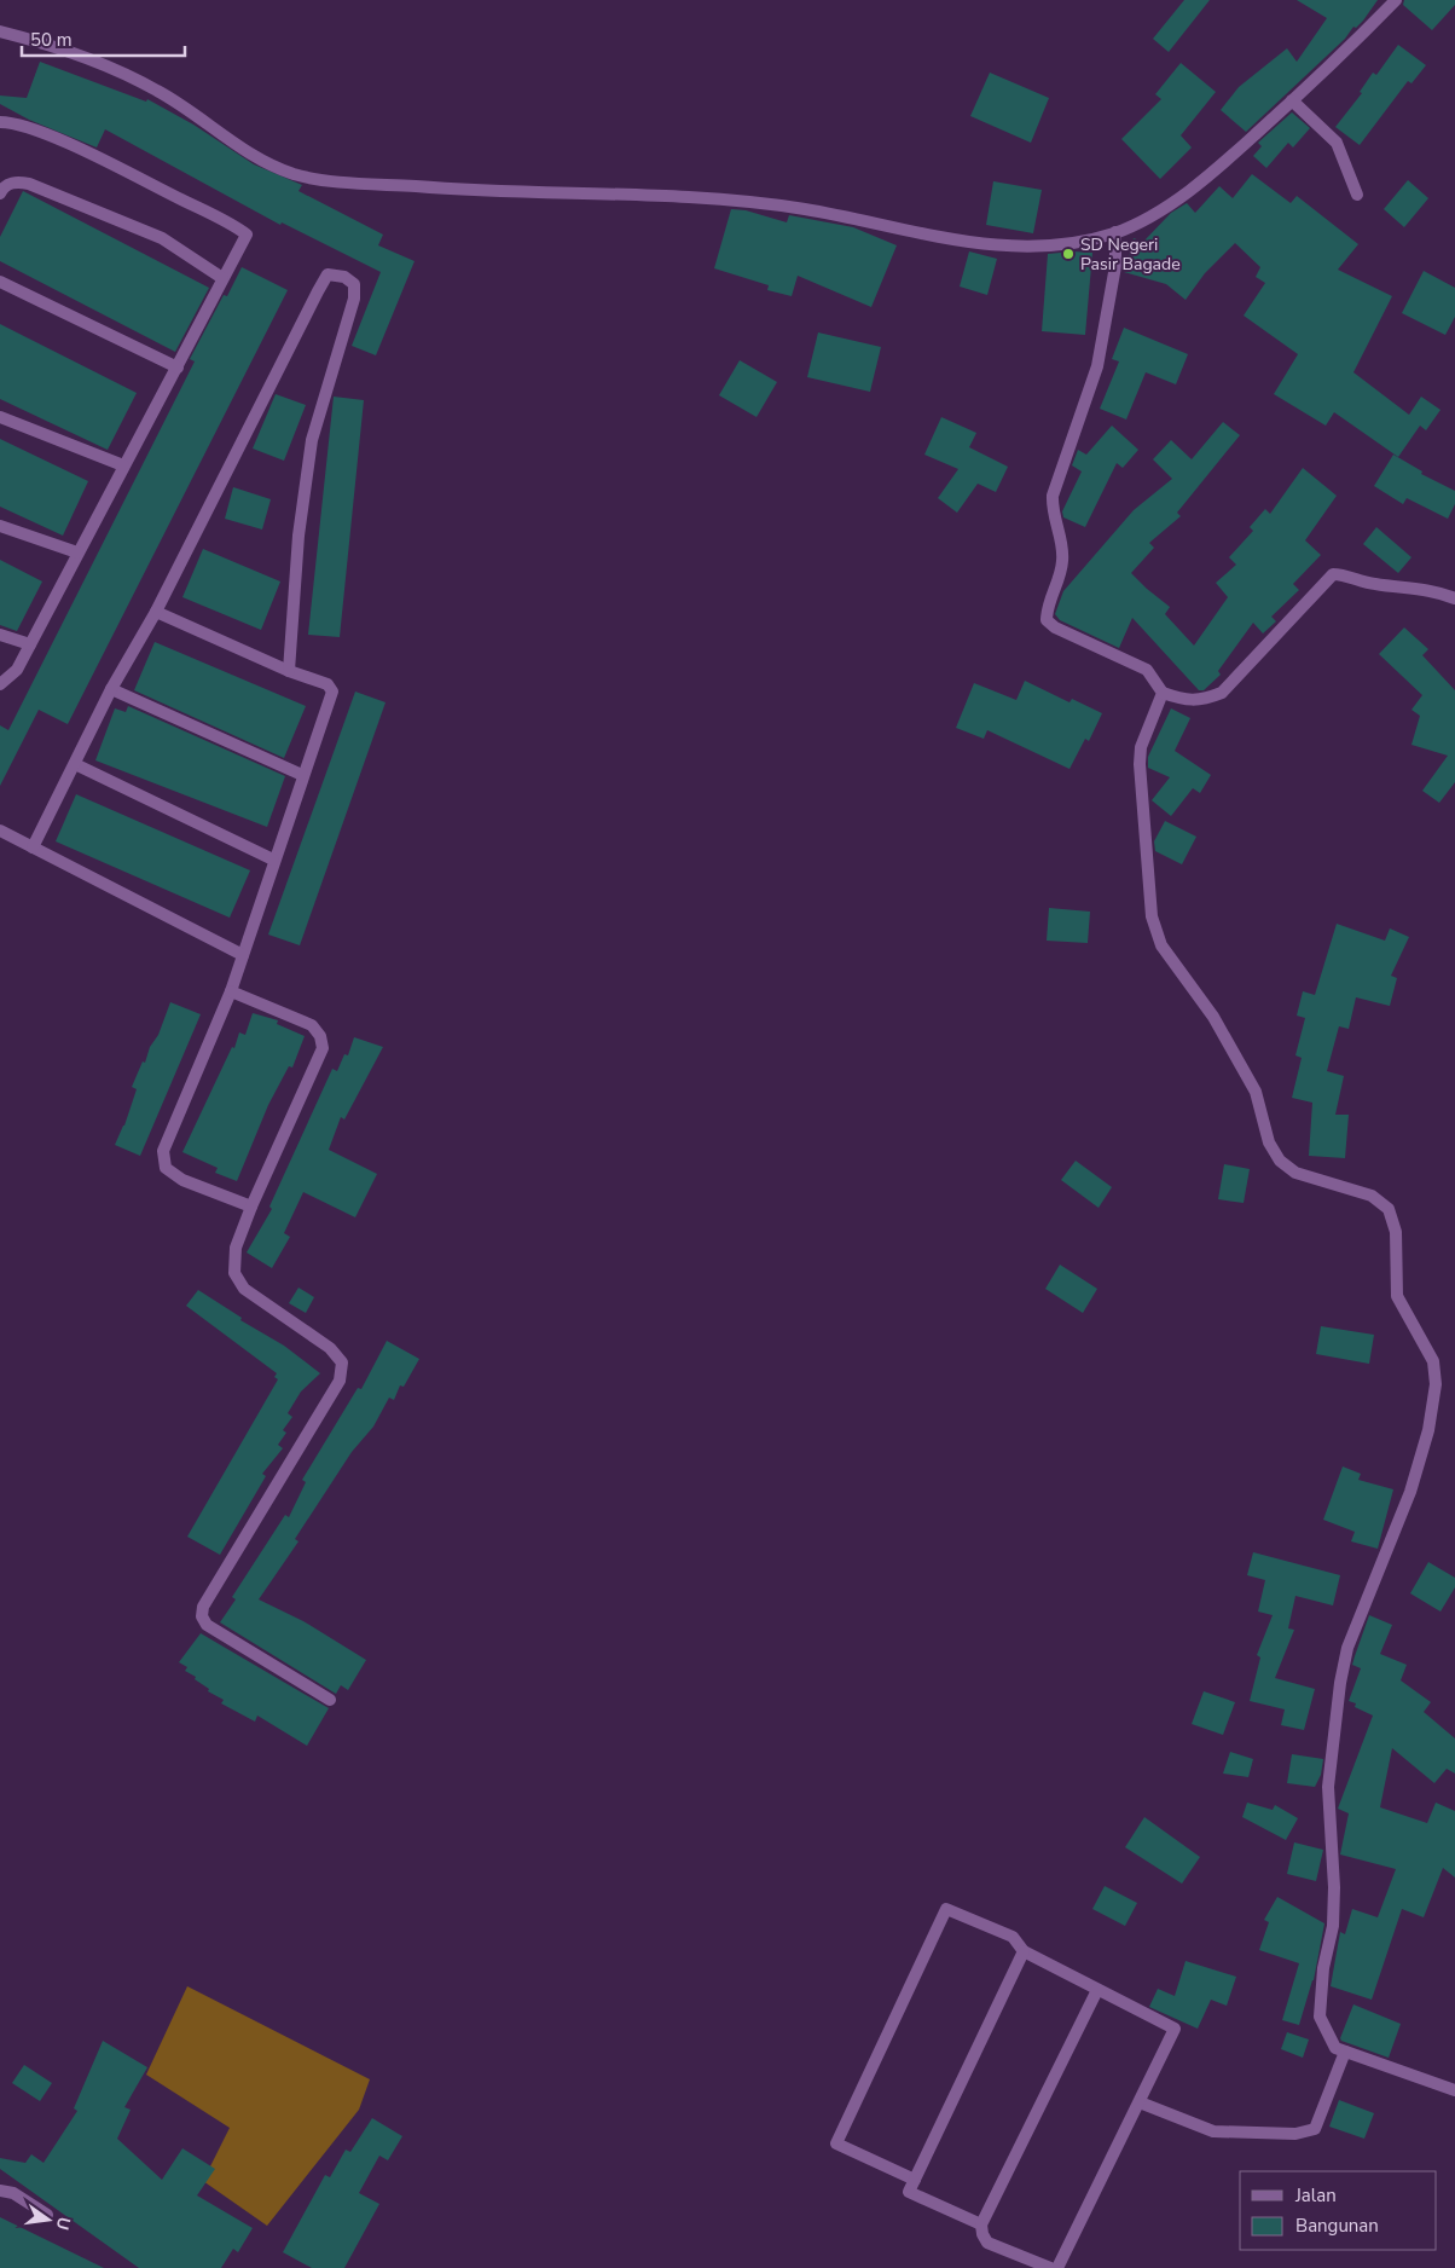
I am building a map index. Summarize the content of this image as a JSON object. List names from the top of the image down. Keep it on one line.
{"places":["SD Negeri Pasir Bagade"],"legend":["Jalan","Bangunan"],"scale_bar":"50 m","north":"right"}
